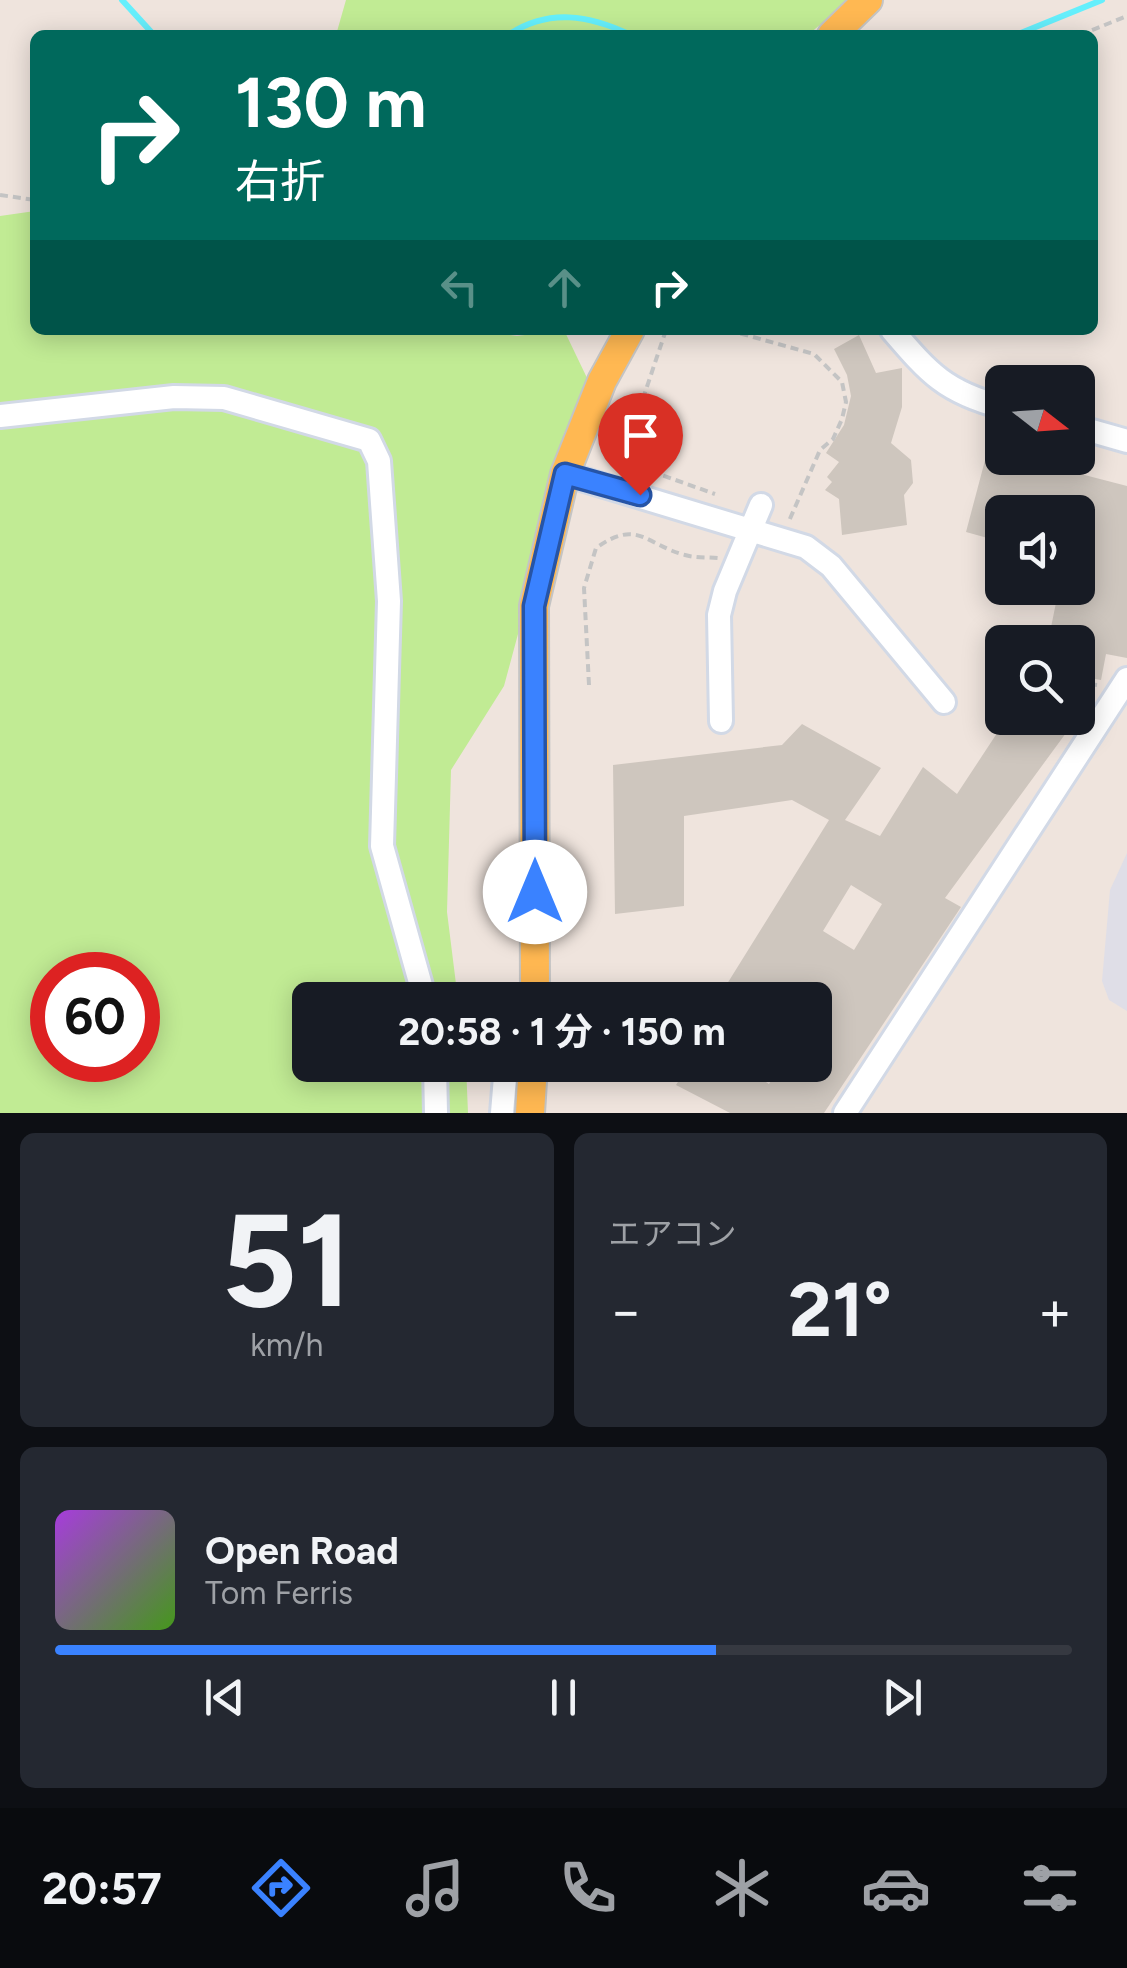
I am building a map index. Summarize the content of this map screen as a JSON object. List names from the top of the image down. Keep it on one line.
{"north":"right","page":{"turn":["130 m","右折"],"limit":"60","trip":"20:58 · 1 分 · 150 m","tile":[["51","km/h"],"エアコン"],"heat":["−","21°","+"],"song":["Open Road","Tom Ferris"],"tabs":"20:57"}}
